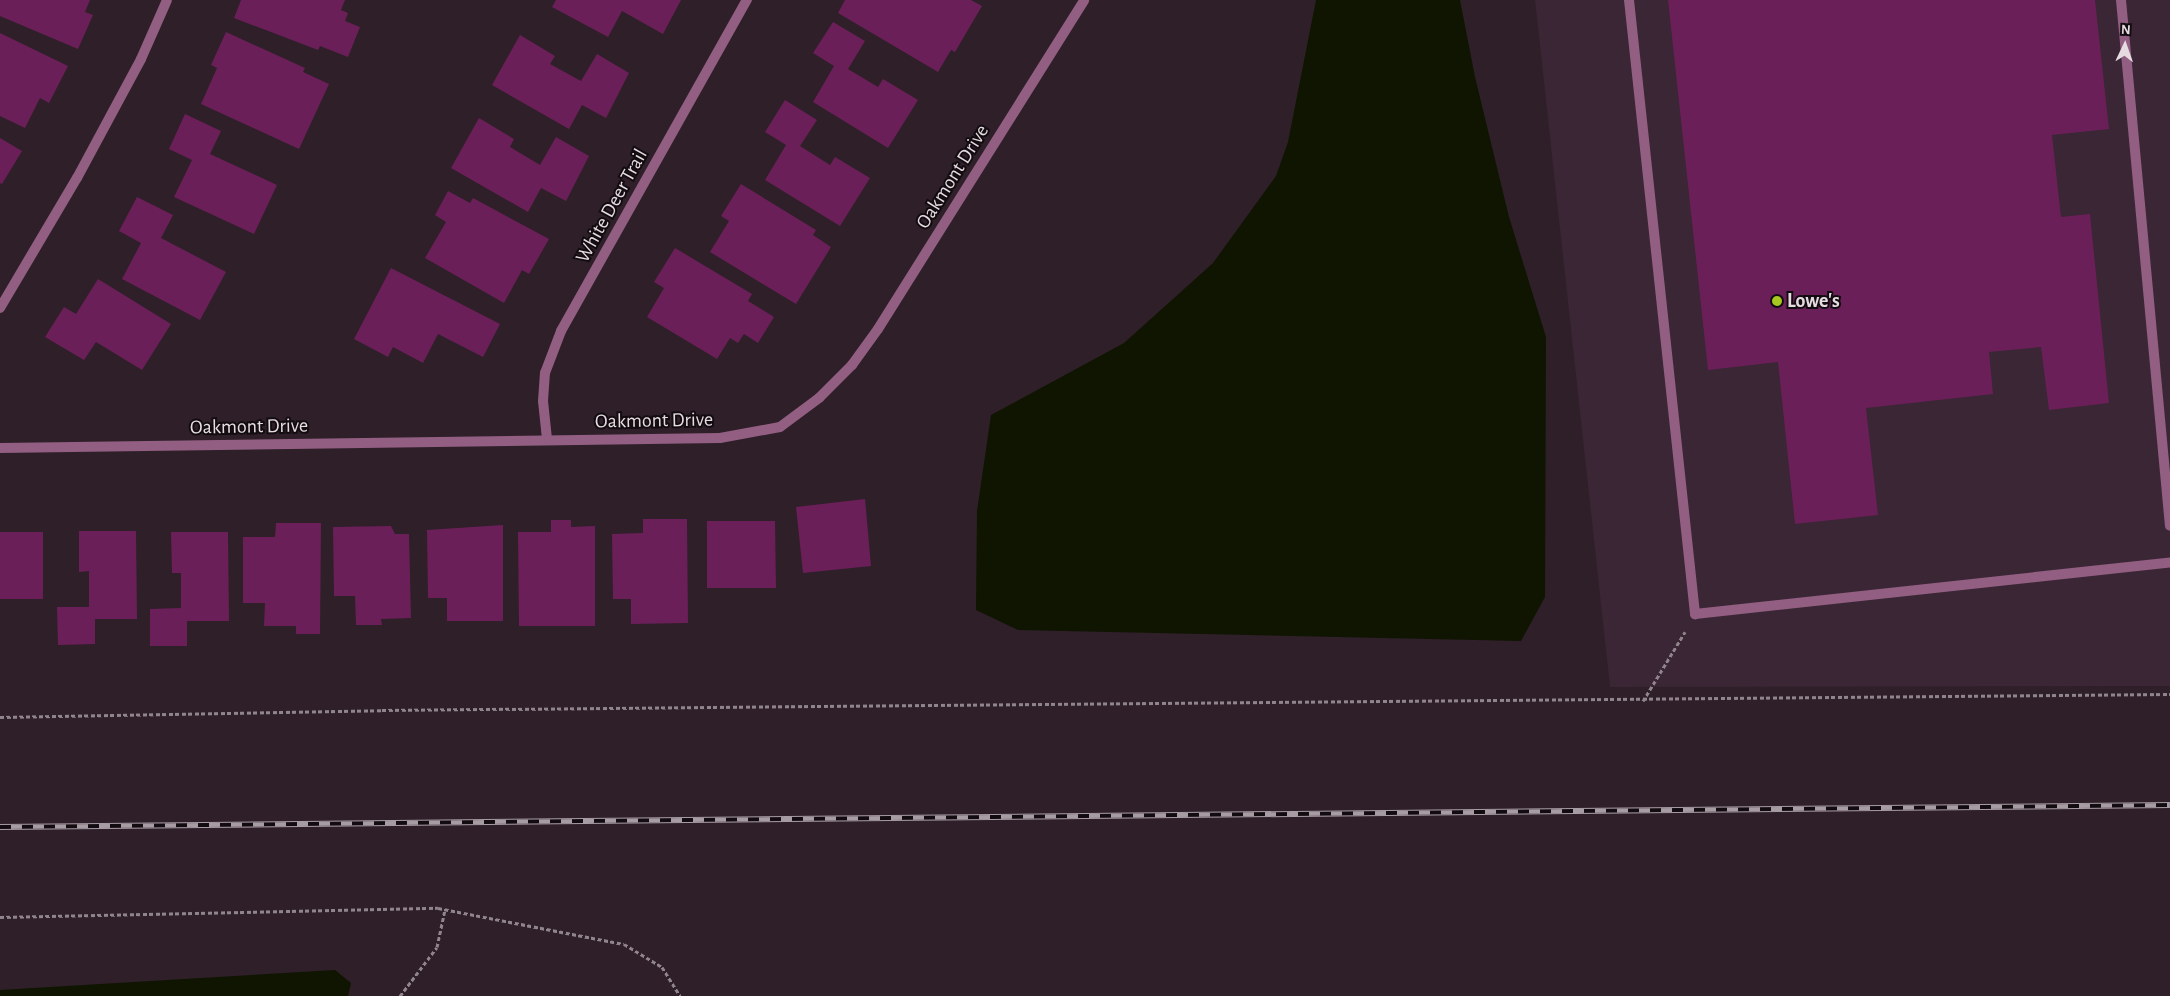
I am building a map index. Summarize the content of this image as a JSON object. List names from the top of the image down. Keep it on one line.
{"streets":{"street":["Oakmont Drive","White Deer Trail"]},"crossings":[["Oakmont Drive","White Deer Trail"]],"places":["Lowe's"],"north":"top"}
